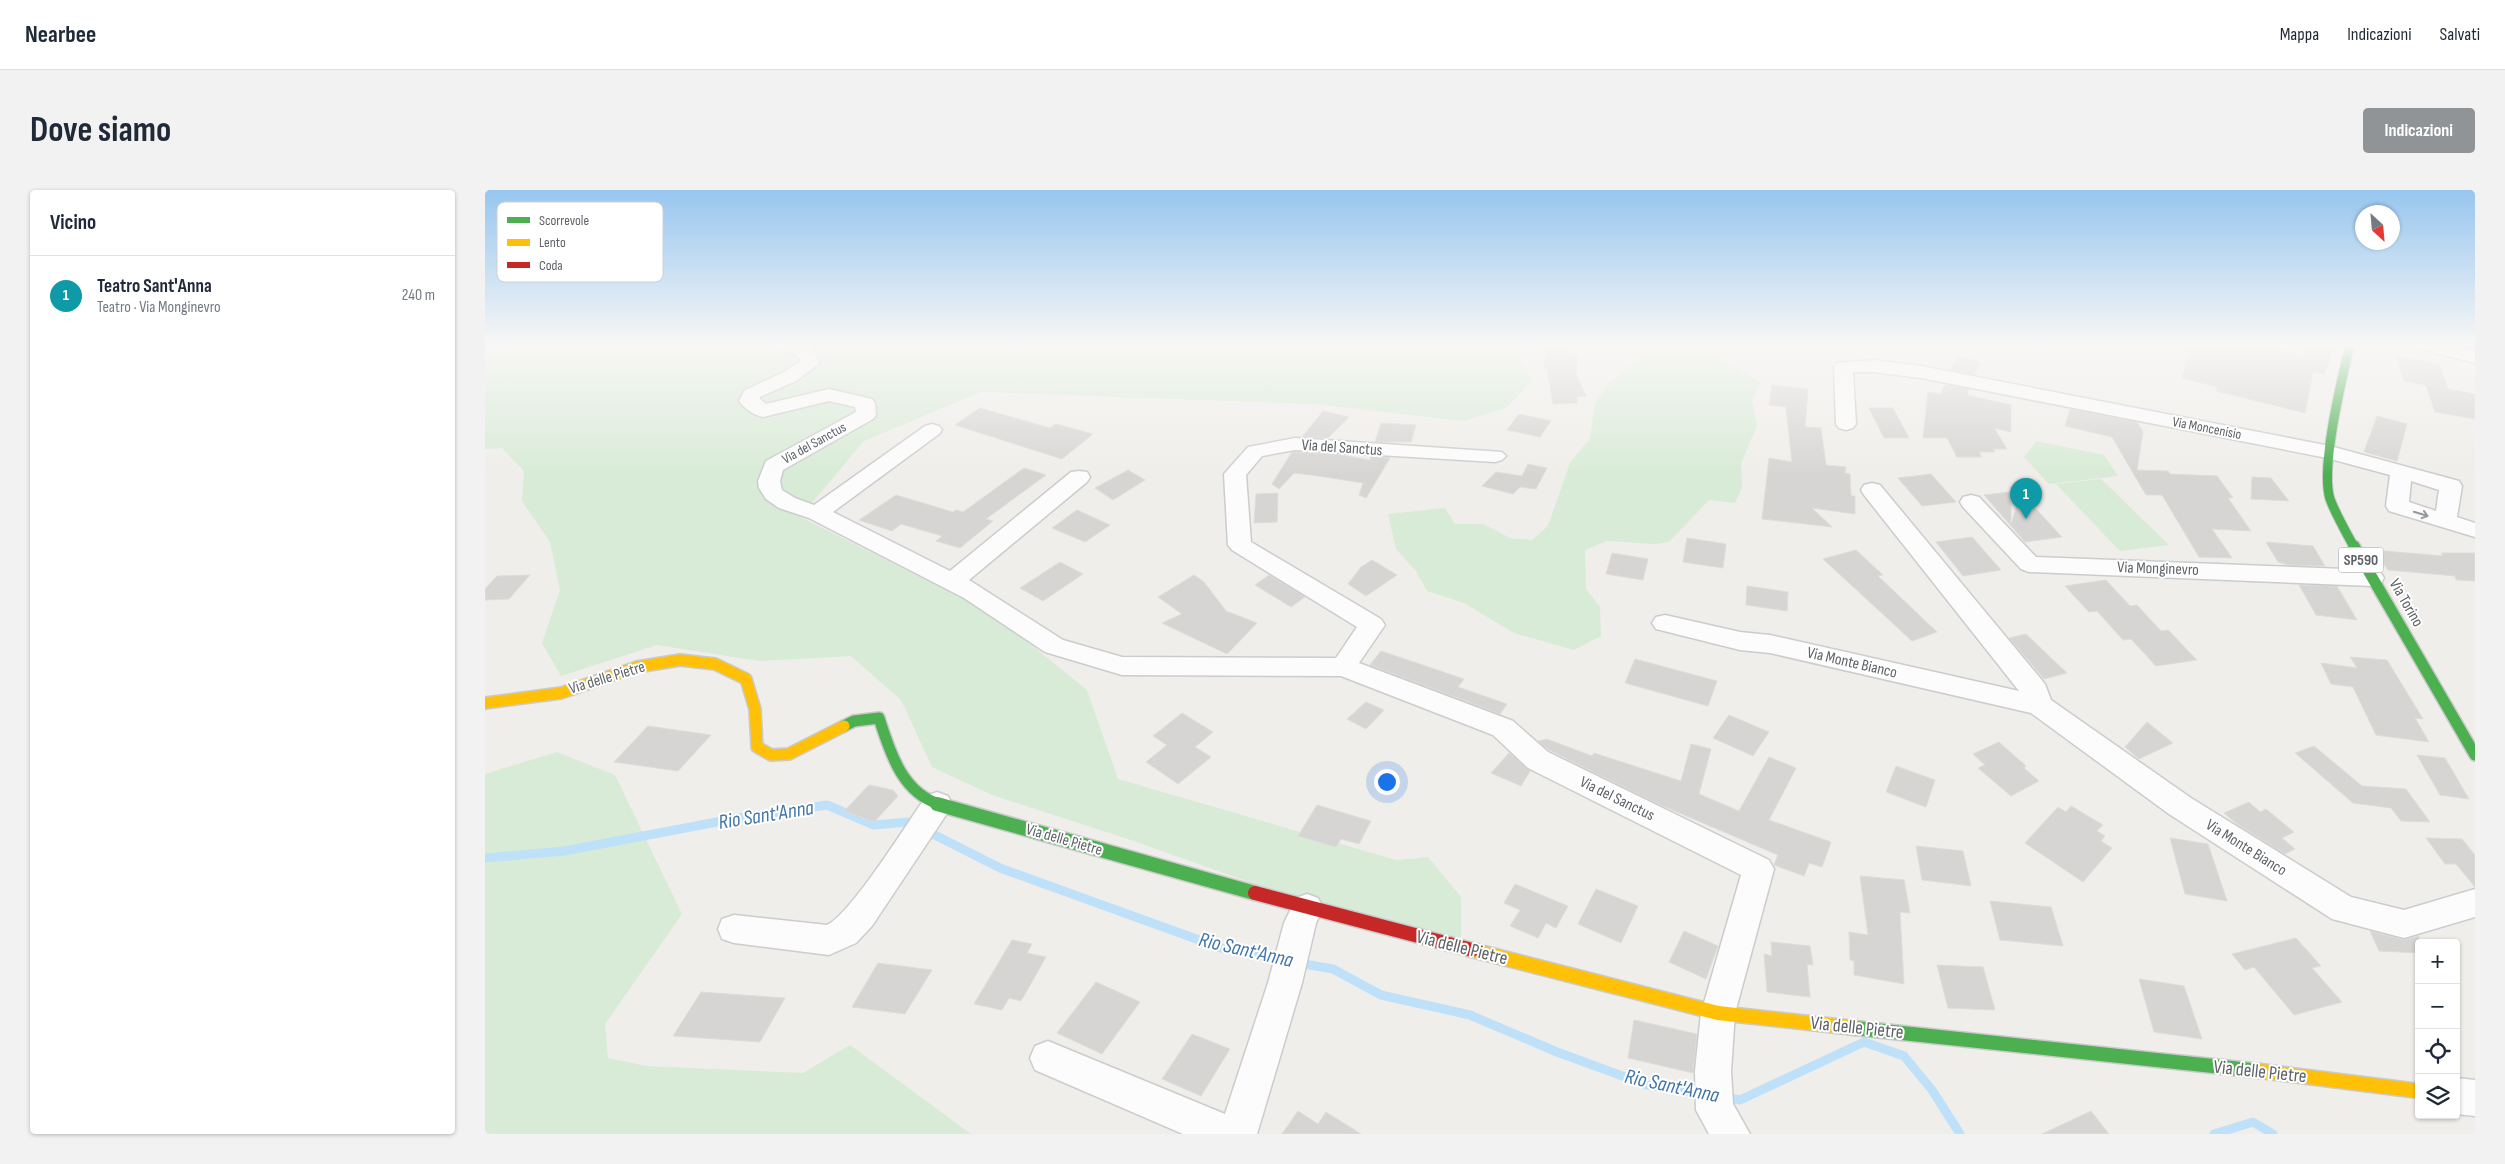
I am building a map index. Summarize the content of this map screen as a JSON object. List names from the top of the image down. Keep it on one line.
{"streets":{"street":["Via Moncenisio","Via del Sanctus","SP590","Via Monginevro","Via Torino","Via Monte Bianco","Via delle Pietre"]},"crossings":[["Via Moncenisio","Via Torino"],["Via del Sanctus","Via delle Pietre"],["Via Monginevro","Via Torino"]],"water":["Rio Sant'Anna"],"legend":["Scorrevole","Lento","Coda"],"north":"bottom right","page":{"header":"Nearbee","nav":["Mappa","Indicazioni","Salvati"],"buttons":"Indicazioni","title":"Dove siamo","heading":"Vicino","list":[{"mark":"1","name":"Teatro Sant'Anna","note":"Teatro · Via Monginevro","value":"240 m"}],"pins":"1","map_buttons":["+","−"]}}
